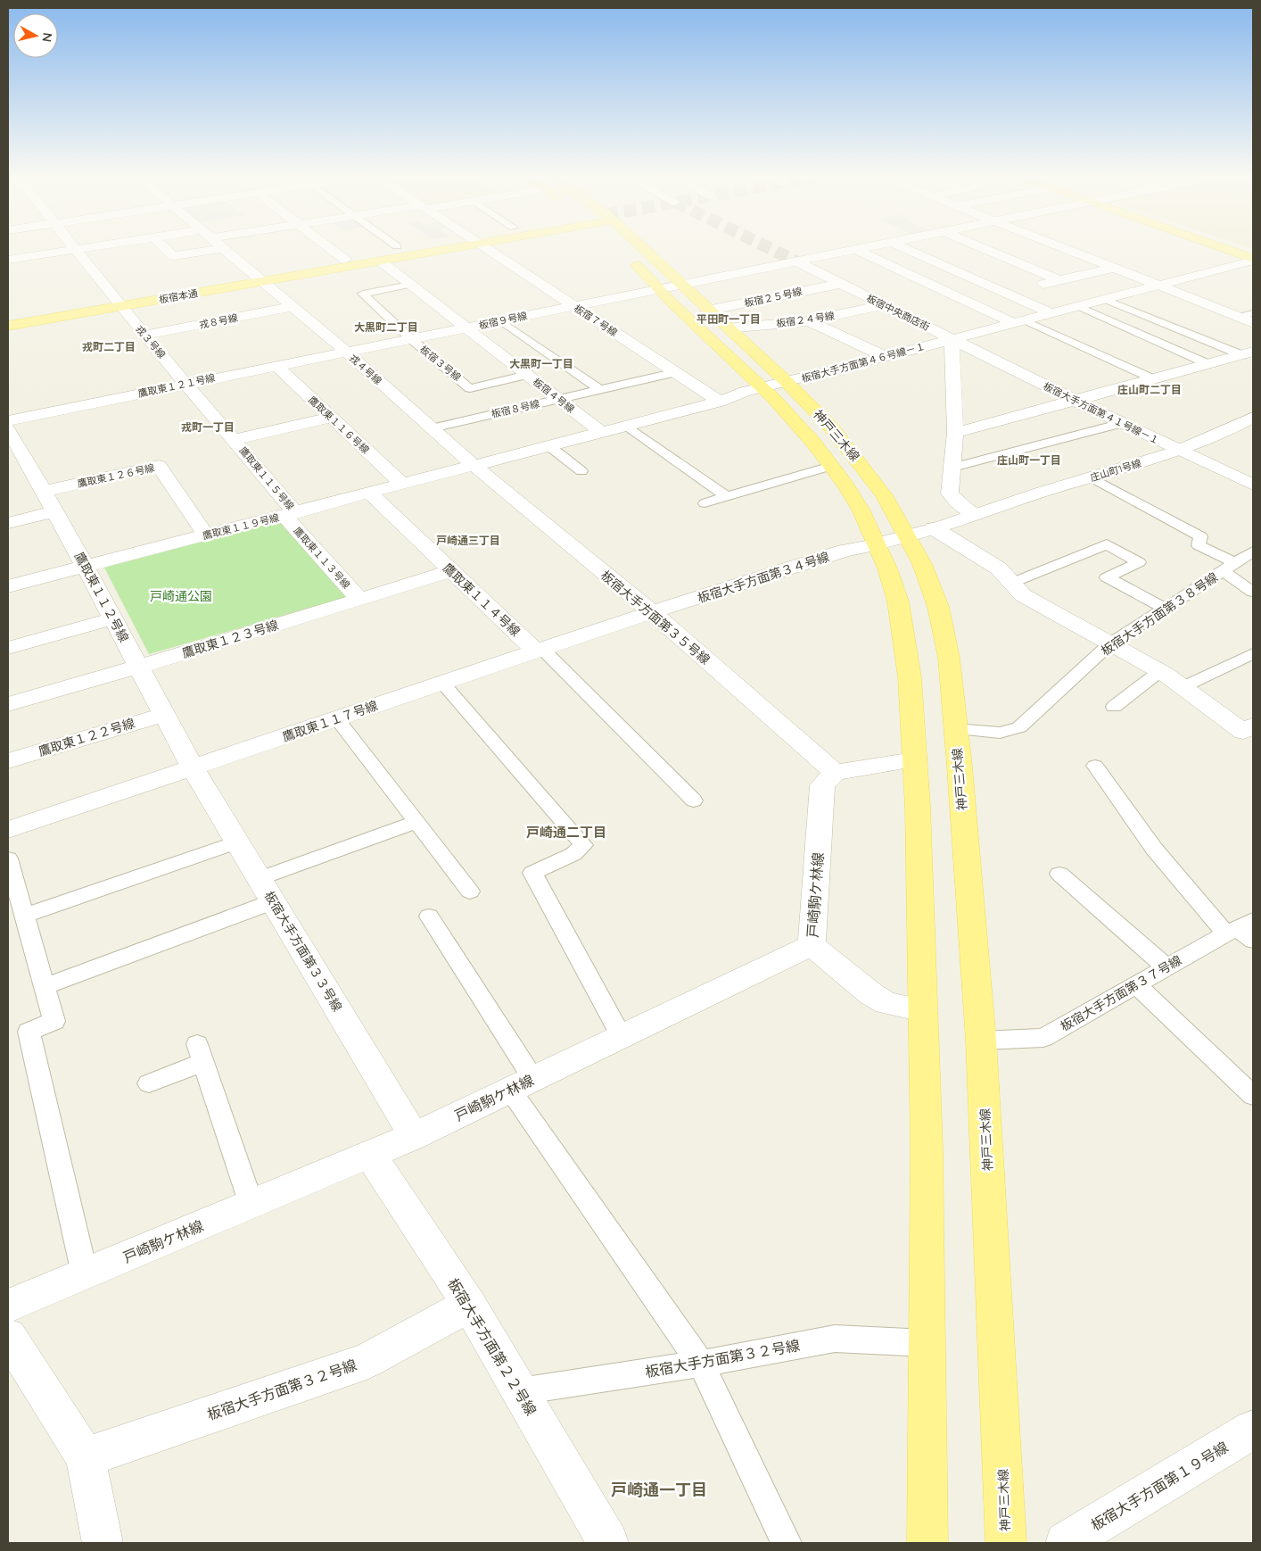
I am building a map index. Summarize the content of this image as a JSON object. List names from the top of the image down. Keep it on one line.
{"streets":{"main road":["板宿本通","神戸三木線"],"street":["板宿２５号線","板宿中央商店街","板宿２４号線","板宿９号線","板宿７号線","戎８号線","戎３号線","板宿大手方面第４６号線－１","戎４号線","鷹取東１２１号線","板宿４号線","板宿大手方面第４１号線－１","鷹取東１１６号線","庄山町1号線","鷹取東１２６号線","鷹取東１１５号線","鷹取東１１９号線","鷹取東１１３号線","板宿大手方面第３４号線","鷹取東１１２号線","鷹取東１１４号線","板宿大手方面第３５号線","鷹取東１２３号線","鷹取東１１７号線","鷹取東１２２号線","戸崎駒ケ林線","板宿大手方面第３３号線","板宿大手方面第２２号線","板宿大手方面第３２号線","板宿大手方面第１９号線"],"lane":["板宿３号線","板宿８号線","板宿大手方面第３８号線","板宿大手方面第３７号線"]},"crossings":[["板宿本通","戎３号線"],["板宿本通","戎４号線"],["板宿本通","板宿４号線"],["板宿２５号線","板宿中央商店街"],["板宿２５号線","神戸三木線"],["板宿中央商店街","板宿２４号線"],["板宿中央商店街","板宿９号線"],["板宿中央商店街","板宿大手方面第４６号線－１"],["板宿中央商店街","板宿大手方面第４１号線－１"],["板宿２４号線","神戸三木線"],["板宿９号線","板宿７号線"],["板宿９号線","板宿３号線"],["板宿９号線","戎４号線"],["板宿９号線","鷹取東１２１号線"],["板宿９号線","板宿４号線"],["板宿９号線","神戸三木線"],["板宿７号線","板宿大手方面第４６号線－１"],["板宿７号線","板宿８号線"],["戎８号線","戎３号線"],["戎８号線","戎４号線"],["戎３号線","鷹取東１２１号線"],["戎３号線","鷹取東１１５号線"],["板宿大手方面第４６号線－１","戎４号線"],["板宿大手方面第４６号線－１","板宿４号線"],["板宿大手方面第４６号線－１","板宿大手方面第４１号線－１"],["板宿大手方面第４６号線－１","神戸三木線"],["板宿大手方面第４６号線－１","鷹取東１１９号線"],["板宿大手方面第４６号線－１","板宿大手方面第３５号線"],["板宿３号線","板宿４号線"],["戎４号線","鷹取東１２１号線"],["戎４号線","板宿８号線"],["戎４号線","鷹取東１１９号線"],["戎４号線","板宿大手方面第３５号線"],["鷹取東１２１号線","鷹取東１１６号線"],["鷹取東１２１号線","鷹取東１１５号線"],["板宿４号線","板宿８号線"],["板宿大手方面第４１号線－１","庄山町1号線"],["鷹取東１１６号線","鷹取東１１９号線"],["神戸三木線","板宿大手方面第３４号線"],["神戸三木線","板宿大手方面第３８号線"],["神戸三木線","板宿大手方面第３７号線"],["神戸三木線","板宿大手方面第３２号線"],["庄山町1号線","板宿大手方面第３４号線"],["鷹取東１２６号線","鷹取東１１９号線"],["鷹取東１２６号線","鷹取東１１２号線"],["鷹取東１１５号線","鷹取東１１９号線"],["鷹取東１１５号線","鷹取東１１３号線"],["鷹取東１１９号線","鷹取東１１３号線"],["鷹取東１１９号線","鷹取東１１２号線"],["鷹取東１１９号線","鷹取東１１４号線"],["鷹取東１１９号線","板宿大手方面第３５号線"],["鷹取東１１３号線","鷹取東１２３号線"],["板宿大手方面第３４号線","板宿大手方面第３５号線"],["板宿大手方面第３４号線","鷹取東１１７号線"],["鷹取東１１２号線","鷹取東１２３号線"],["鷹取東１１２号線","鷹取東１１７号線"],["鷹取東１１２号線","鷹取東１２２号線"],["鷹取東１１２号線","板宿大手方面第３３号線"],["鷹取東１１４号線","鷹取東１２３号線"],["鷹取東１１４号線","鷹取東１１７号線"],["板宿大手方面第３５号線","鷹取東１１７号線"],["板宿大手方面第３５号線","戸崎駒ケ林線"],["鷹取東１１７号線","板宿大手方面第３３号線"],["戸崎駒ケ林線","板宿大手方面第３３号線"],["戸崎駒ケ林線","板宿大手方面第２２号線"],["板宿大手方面第２２号線","板宿大手方面第３２号線"]],"districts":["平田町一丁目","大黒町二丁目","戎町二丁目","大黒町一丁目","庄山町二丁目","戎町一丁目","庄山町一丁目","戸崎通三丁目","戸崎通二丁目","戸崎通一丁目"],"parks":["戸崎通公園"],"north":"right"}
